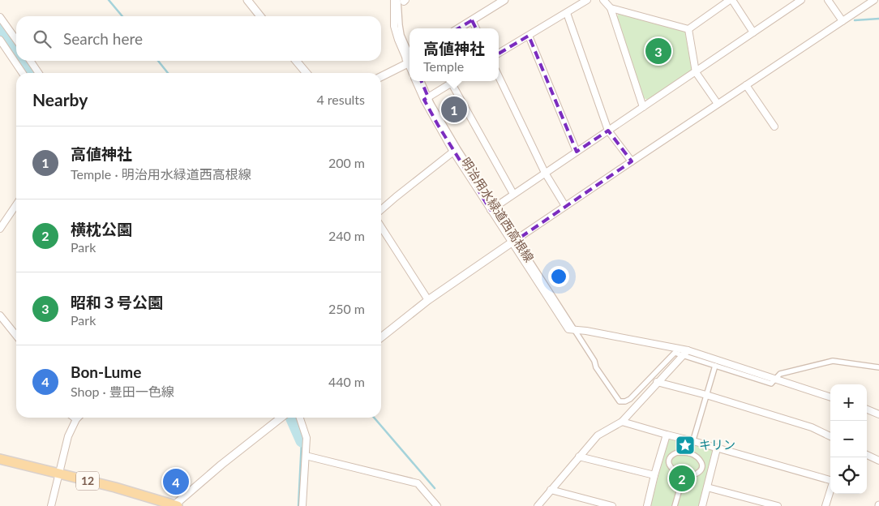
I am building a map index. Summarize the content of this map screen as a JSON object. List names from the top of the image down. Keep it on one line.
{"streets":{"main road":["12"],"street":["明治用水緑道西高根線"]},"places":{"place":["キリン"]},"page":{"search":"Search here","popup":["高値神社","Temple"],"pins":["3","1","2","4"],"heading":["Nearby","4 results"],"list":[{"mark":"1","name":"高値神社","note":"Temple · 明治用水緑道西高根線","value":"200 m"},{"mark":"2","name":"横枕公園","note":"Park","value":"240 m"},{"mark":"3","name":"昭和３号公園","note":"Park","value":"250 m"},{"mark":"4","name":"Bon-Lume","note":"Shop · 豊田一色線","value":"440 m"}],"map_buttons":["+","−"]}}
